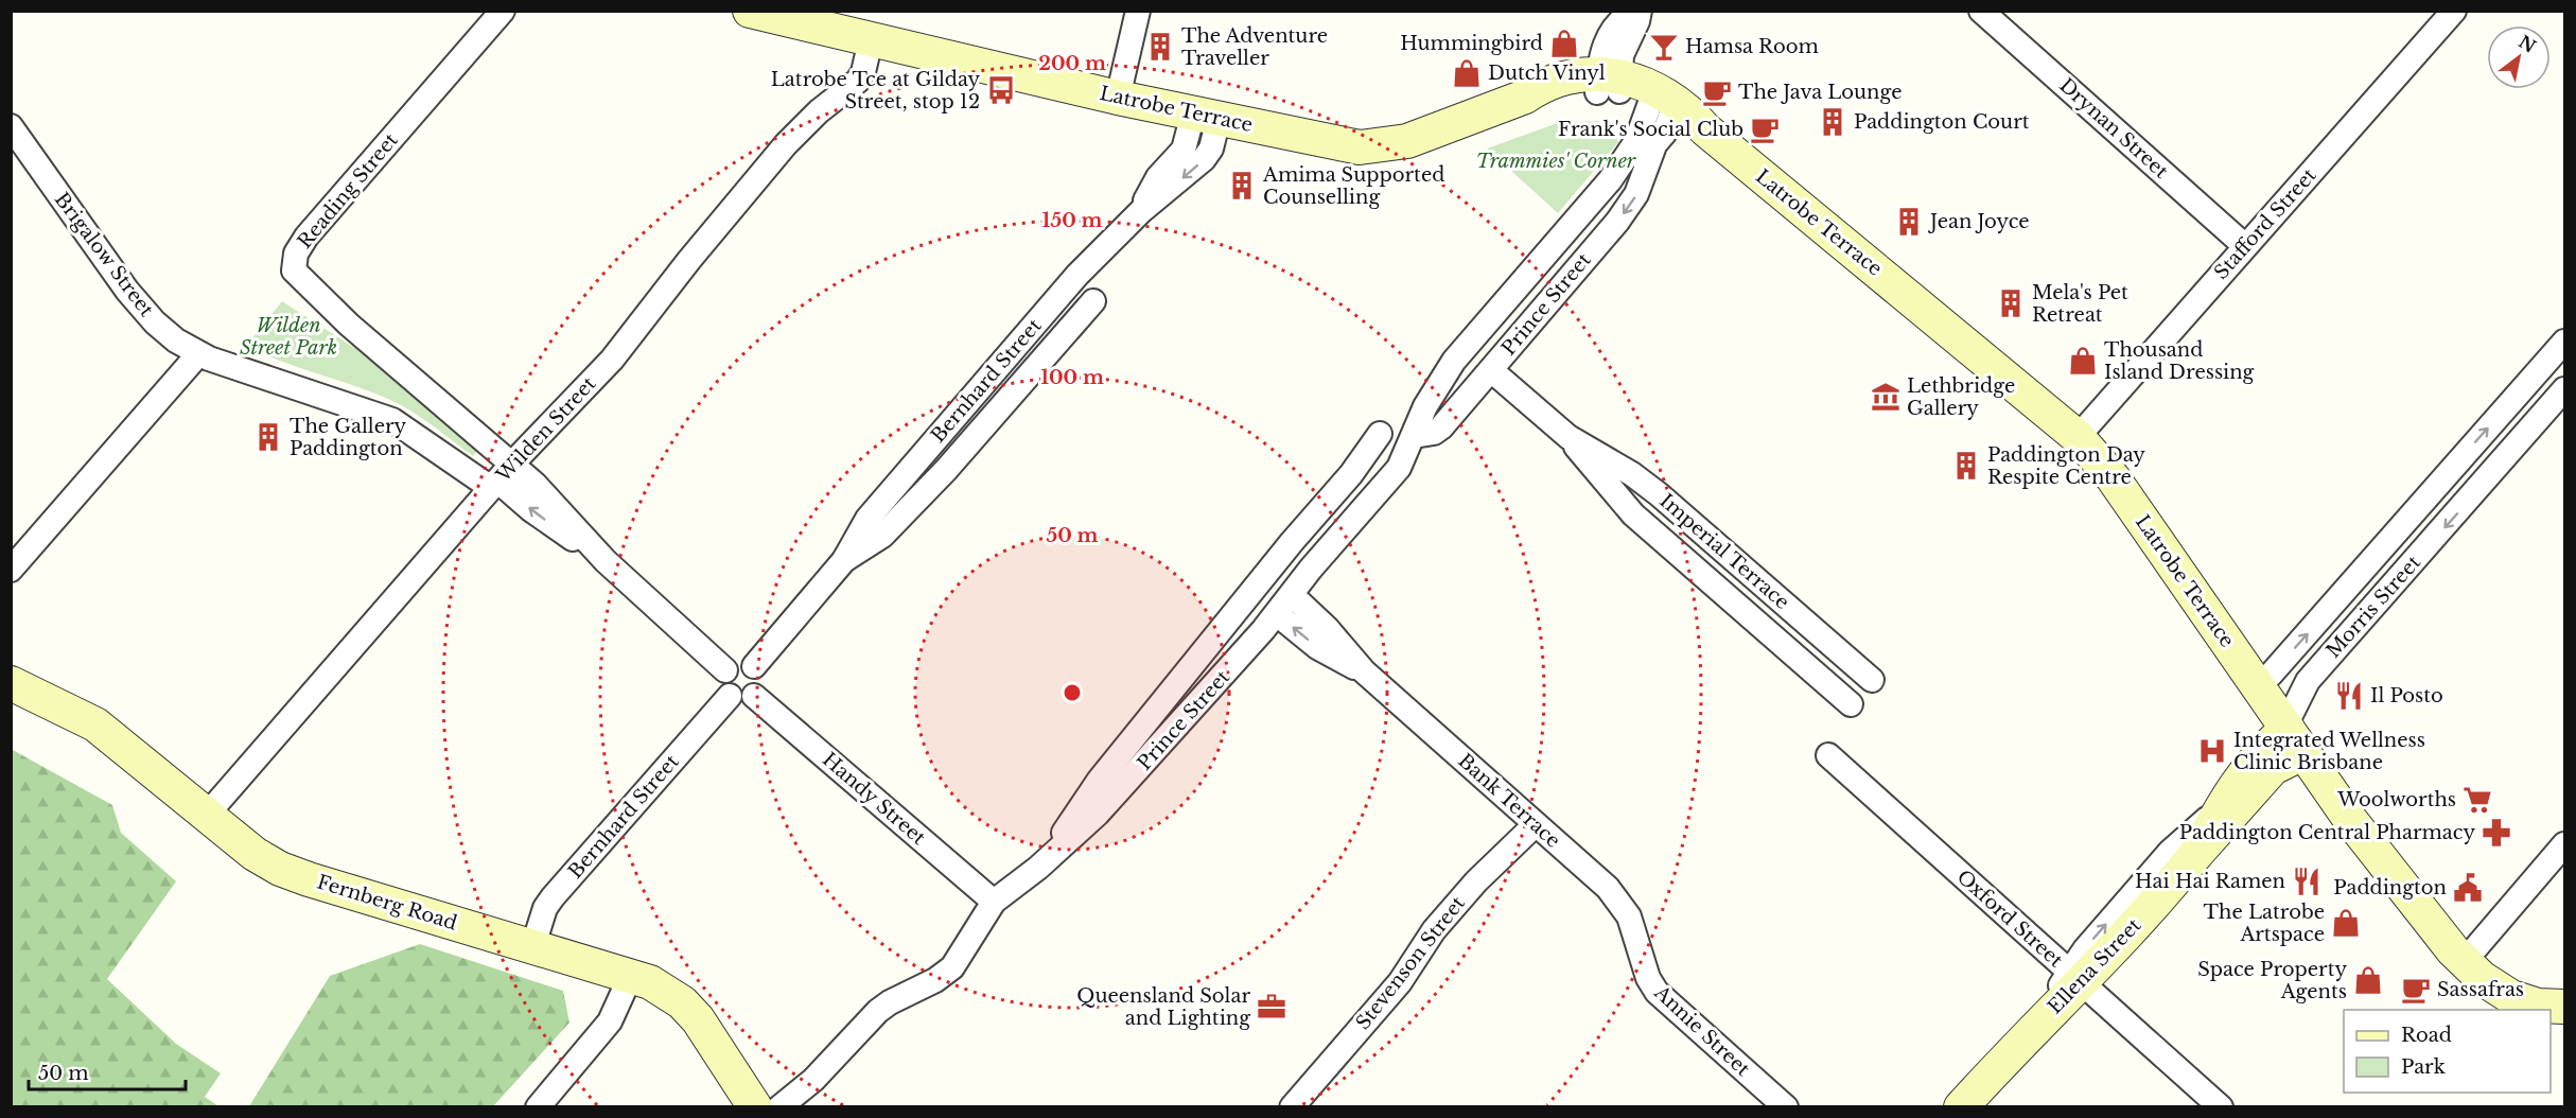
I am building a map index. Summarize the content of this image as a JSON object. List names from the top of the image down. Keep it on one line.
{"streets":{"main road":["Latrobe Terrace","Fernberg Road","Ellena Street"],"street":["Drynan Street","Reading Street","Stafford Street","Brigalow Street","Prince Street","Bernhard Street","Wilden Street","Imperial Terrace","Morris Street","Handy Street","Bank Terrace","Oxford Street","Stevenson Street","Annie Street"]},"crossings":[["Latrobe Terrace","Stafford Street"],["Latrobe Terrace","Prince Street"],["Latrobe Terrace","Bernhard Street"],["Latrobe Terrace","Wilden Street"],["Latrobe Terrace","Morris Street"],["Latrobe Terrace","Ellena Street"],["Drynan Street","Stafford Street"],["Reading Street","Brigalow Street"],["Reading Street","Wilden Street"],["Brigalow Street","Wilden Street"],["Prince Street","Imperial Terrace"],["Prince Street","Handy Street"],["Prince Street","Bank Terrace"],["Bernhard Street","Handy Street"],["Bernhard Street","Fernberg Road"],["Wilden Street","Fernberg Road"],["Morris Street","Ellena Street"],["Bank Terrace","Stevenson Street"],["Bank Terrace","Annie Street"],["Oxford Street","Ellena Street"]],"parks":["Trammies' Corner","Wilden Street Park"],"places":{"shop":["Hummingbird","Dutch Vinyl","Thousand Island Dressing","The Latrobe Artspace","Space Property Agents"],"building":["The Adventure Traveller","Paddington Court","Amima Supported Counselling","Jean Joyce","Mela's Pet Retreat","The Gallery Paddington","Paddington Day Respite Centre"],"bar":["Hamsa Room"],"bus stop":["Latrobe Tce at Gilday Street, stop 12"],"cafe":["The Java Lounge","Frank's Social Club","Sassafras"],"museum":["Lethbridge Gallery"],"restaurant":["Il Posto","Hai Hai Ramen"],"hospital":["Integrated Wellness Clinic Brisbane"],"supermarket":["Woolworths"],"pharmacy":["Paddington Central Pharmacy"],"public building":["Paddington"],"office":["Queensland Solar and Lighting"]},"legend":["Road","Park"],"scale_bar":"50 m","north":"top right","rings":["200 m","150 m","100 m","50 m"]}
